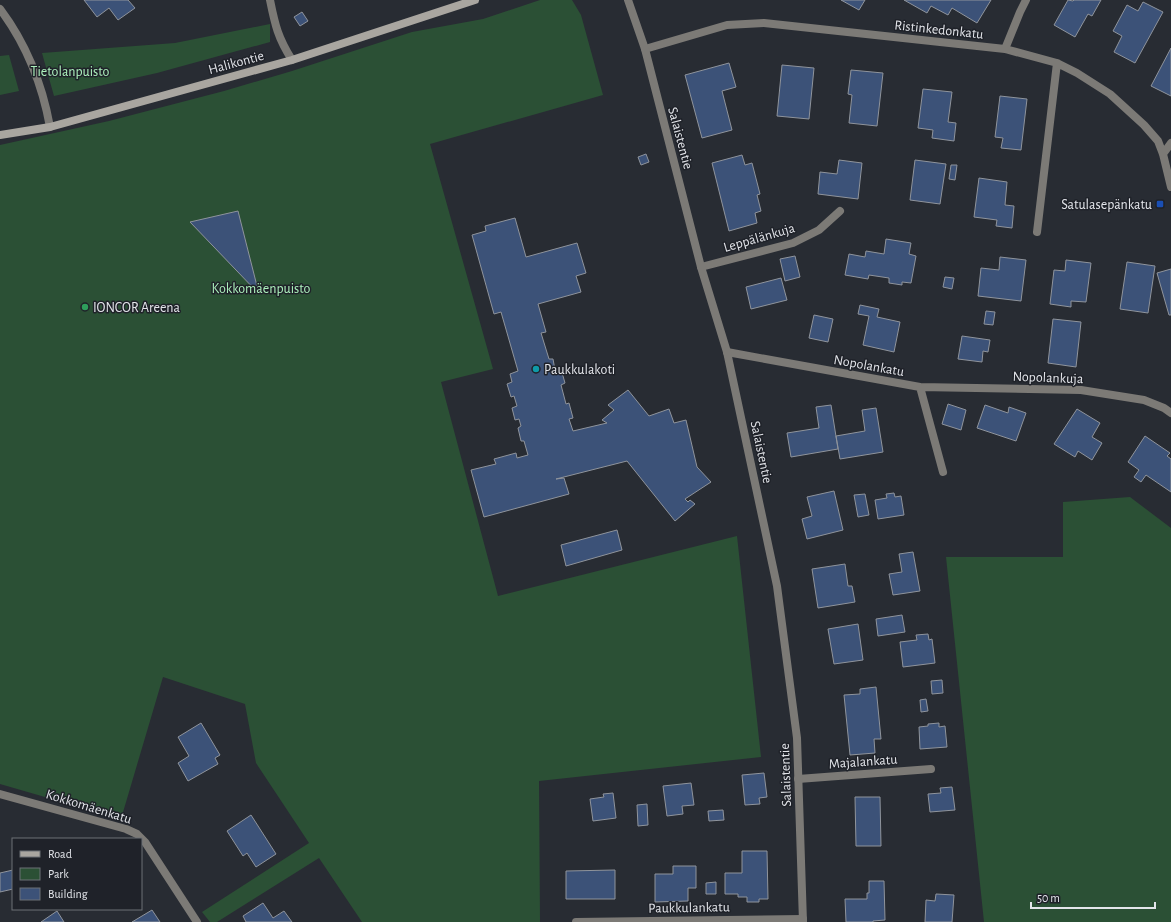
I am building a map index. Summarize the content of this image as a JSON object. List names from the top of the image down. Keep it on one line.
{"streets":{"main road":["Halikontie"],"street":["Ristinkedonkatu","Salaistentie","Leppälänkuja","Nopolankatu","Nopolankuja","Majalankatu","Kokkomäenkatu","Paukkulankatu"]},"crossings":[["Ristinkedonkatu","Salaistentie"],["Salaistentie","Leppälänkuja"],["Salaistentie","Nopolankatu"],["Salaistentie","Majalankatu"],["Salaistentie","Paukkulankatu"],["Nopolankatu","Nopolankuja"]],"parks":["Tietolanpuisto","Kokkomäenpuisto"],"places":{"transit":["Satulasepänkatu"],"other":["IONCOR Areena","Paukkulakoti"]},"legend":["Road","Park","Building"],"scale_bar":"50 m"}
